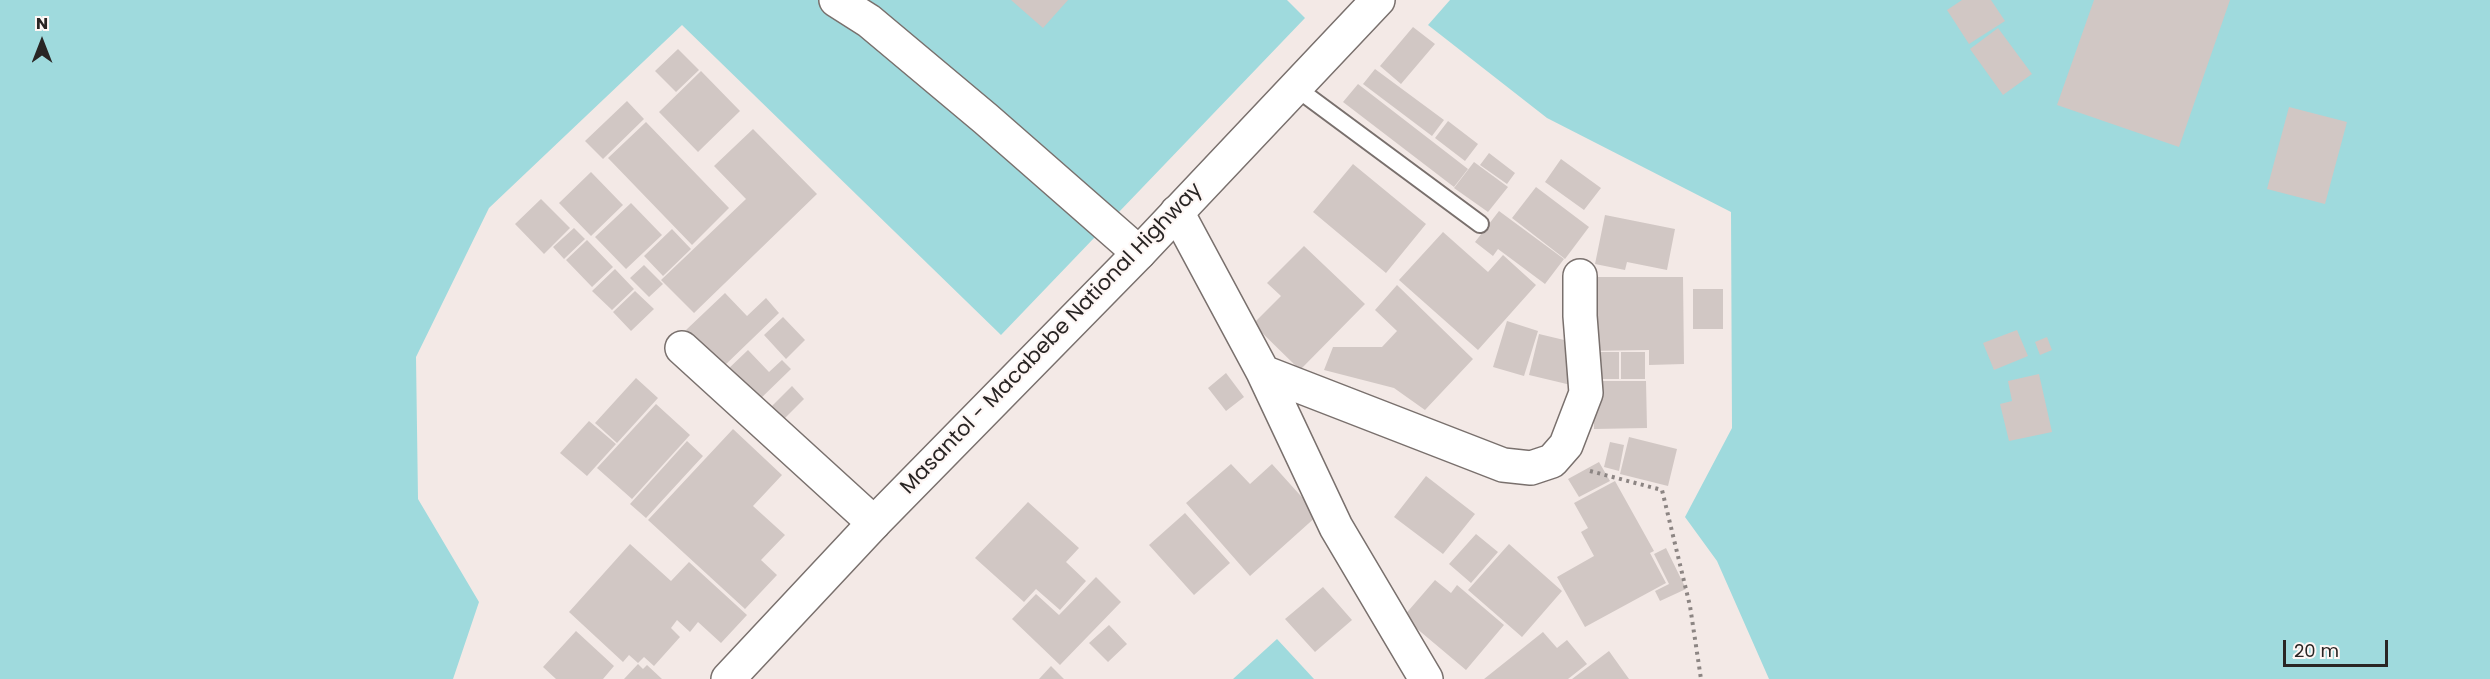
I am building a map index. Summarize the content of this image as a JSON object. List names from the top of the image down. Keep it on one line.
{"streets":{"street":["Masantol - Macabebe National Highway"]},"scale_bar":"20 m","north":"top"}
